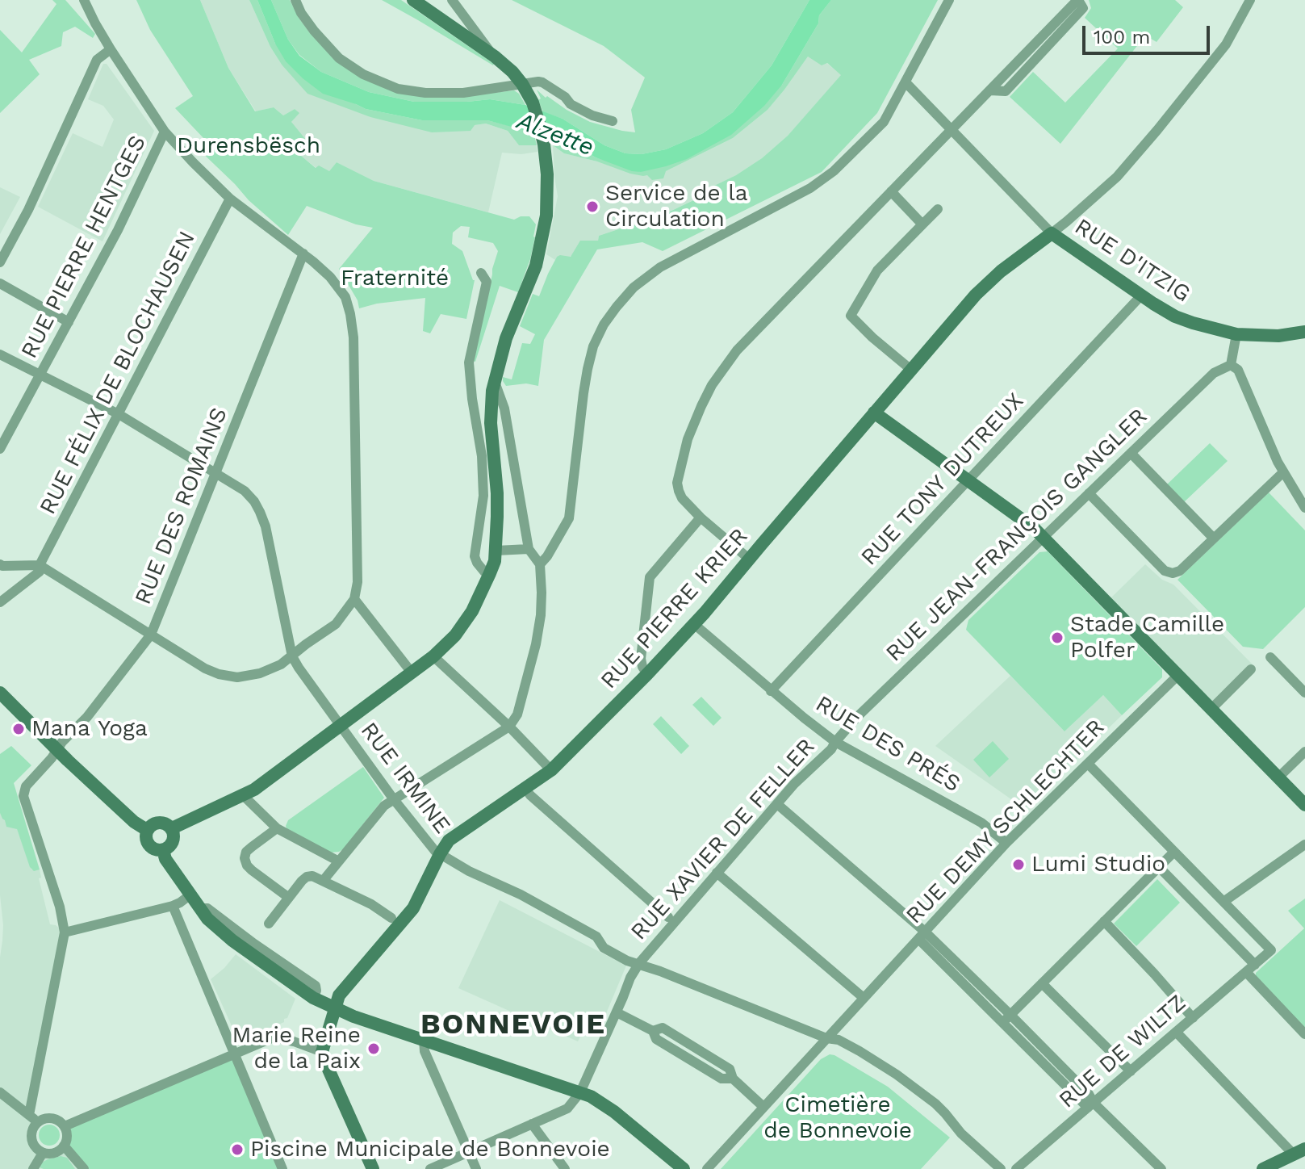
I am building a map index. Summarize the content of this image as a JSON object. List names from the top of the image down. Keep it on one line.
{"streets":{"main road":["RUE D'ITZIG","RUE PIERRE KRIER"],"street":["RUE PIERRE HENTGES","RUE FÉLIX DE BLOCHAUSEN","RUE TONY DUTREUX","RUE DES ROMAINS","RUE JEAN-FRANÇOIS GANGLER","RUE DES PRÉS","RUE IRMINE","RUE DEMY SCHLECHTER","RUE XAVIER DE FELLER","RUE DE WILTZ"]},"crossings":[["RUE D'ITZIG","RUE TONY DUTREUX"],["RUE D'ITZIG","RUE PIERRE KRIER"],["RUE TONY DUTREUX","RUE DES PRÉS"],["RUE JEAN-FRANÇOIS GANGLER","RUE DES PRÉS"],["RUE JEAN-FRANÇOIS GANGLER","RUE XAVIER DE FELLER"],["RUE PIERRE KRIER","RUE DES PRÉS"],["RUE PIERRE KRIER","RUE IRMINE"],["RUE DES PRÉS","RUE DEMY SCHLECHTER"],["RUE DES PRÉS","RUE XAVIER DE FELLER"],["RUE IRMINE","RUE DEMY SCHLECHTER"],["RUE IRMINE","RUE XAVIER DE FELLER"]],"districts":["BONNEVOIE"],"water":["Alzette"],"parks":["Durensbësch","Fraternité","Cimetière de Bonnevoie"],"places":["Service de la Circulation","Stade Camille Polfer","Mana Yoga","Lumi Studio","Marie Reine de la Paix","Piscine Municipale de Bonnevoie"],"scale_bar":"100 m"}
